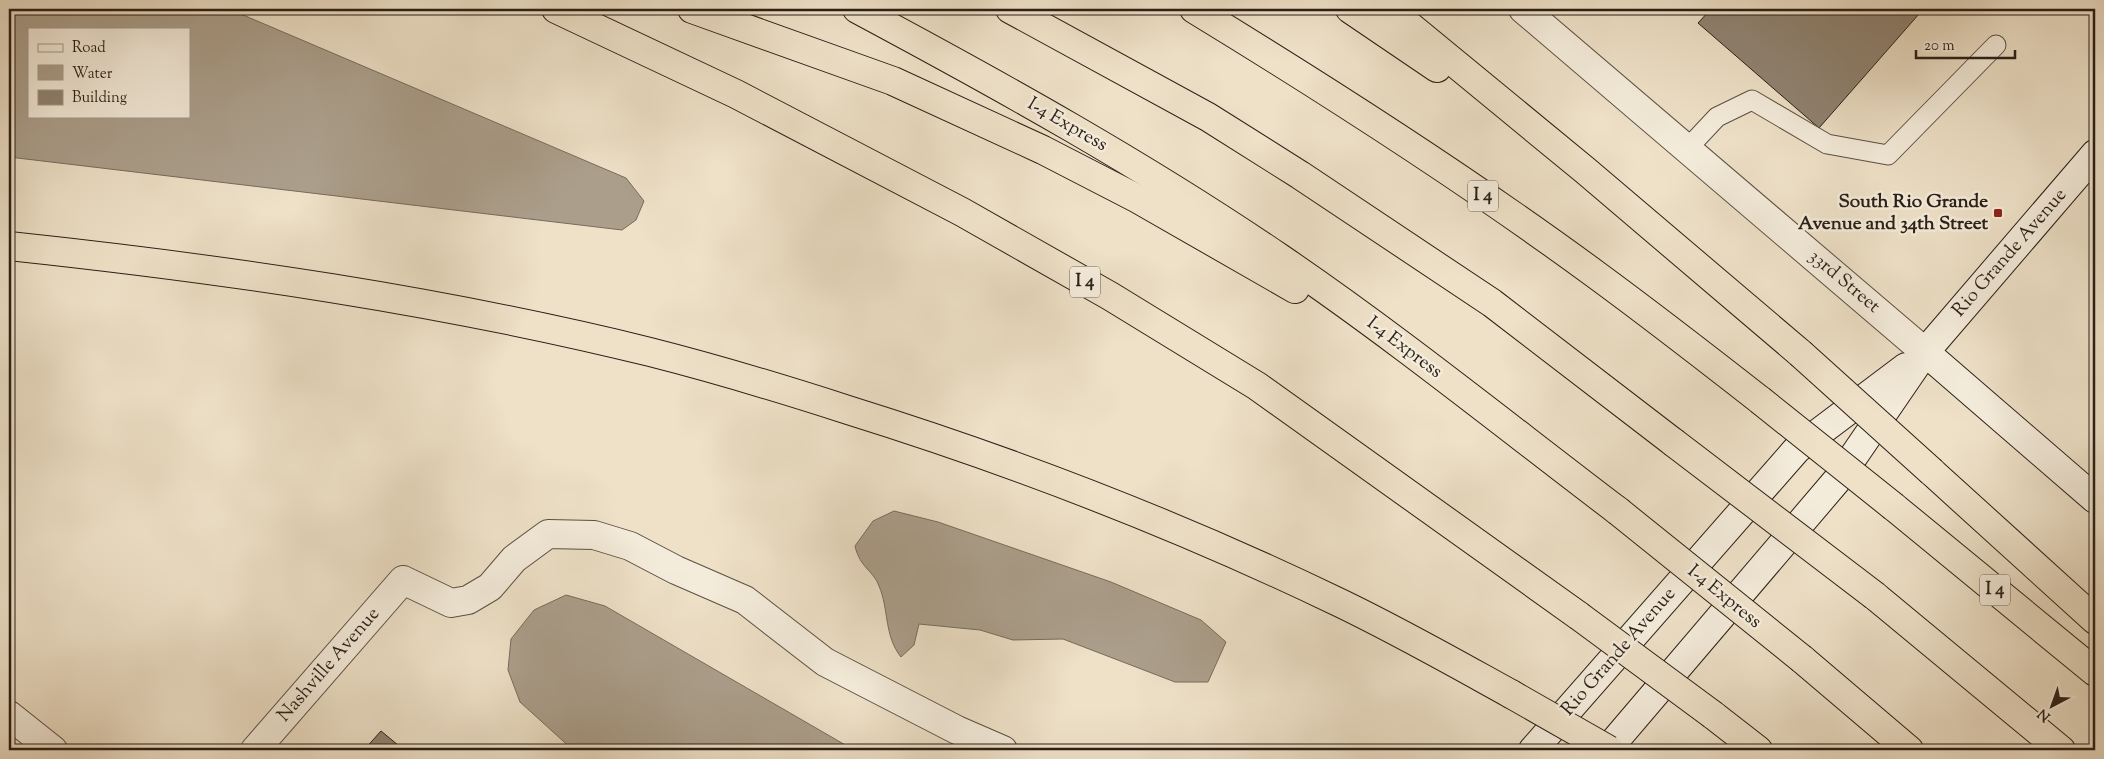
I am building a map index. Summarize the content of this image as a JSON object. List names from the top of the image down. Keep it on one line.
{"streets":{"highway":["I-4 Express","I 4"],"street":["Rio Grande Avenue","33rd Street","Nashville Avenue"]},"crossings":[["Rio Grande Avenue","33rd Street"]],"places":{"transit":["South Rio Grande Avenue and 34th Street"]},"legend":["Road","Water","Building"],"scale_bar":"20 m","north":"bottom left"}
